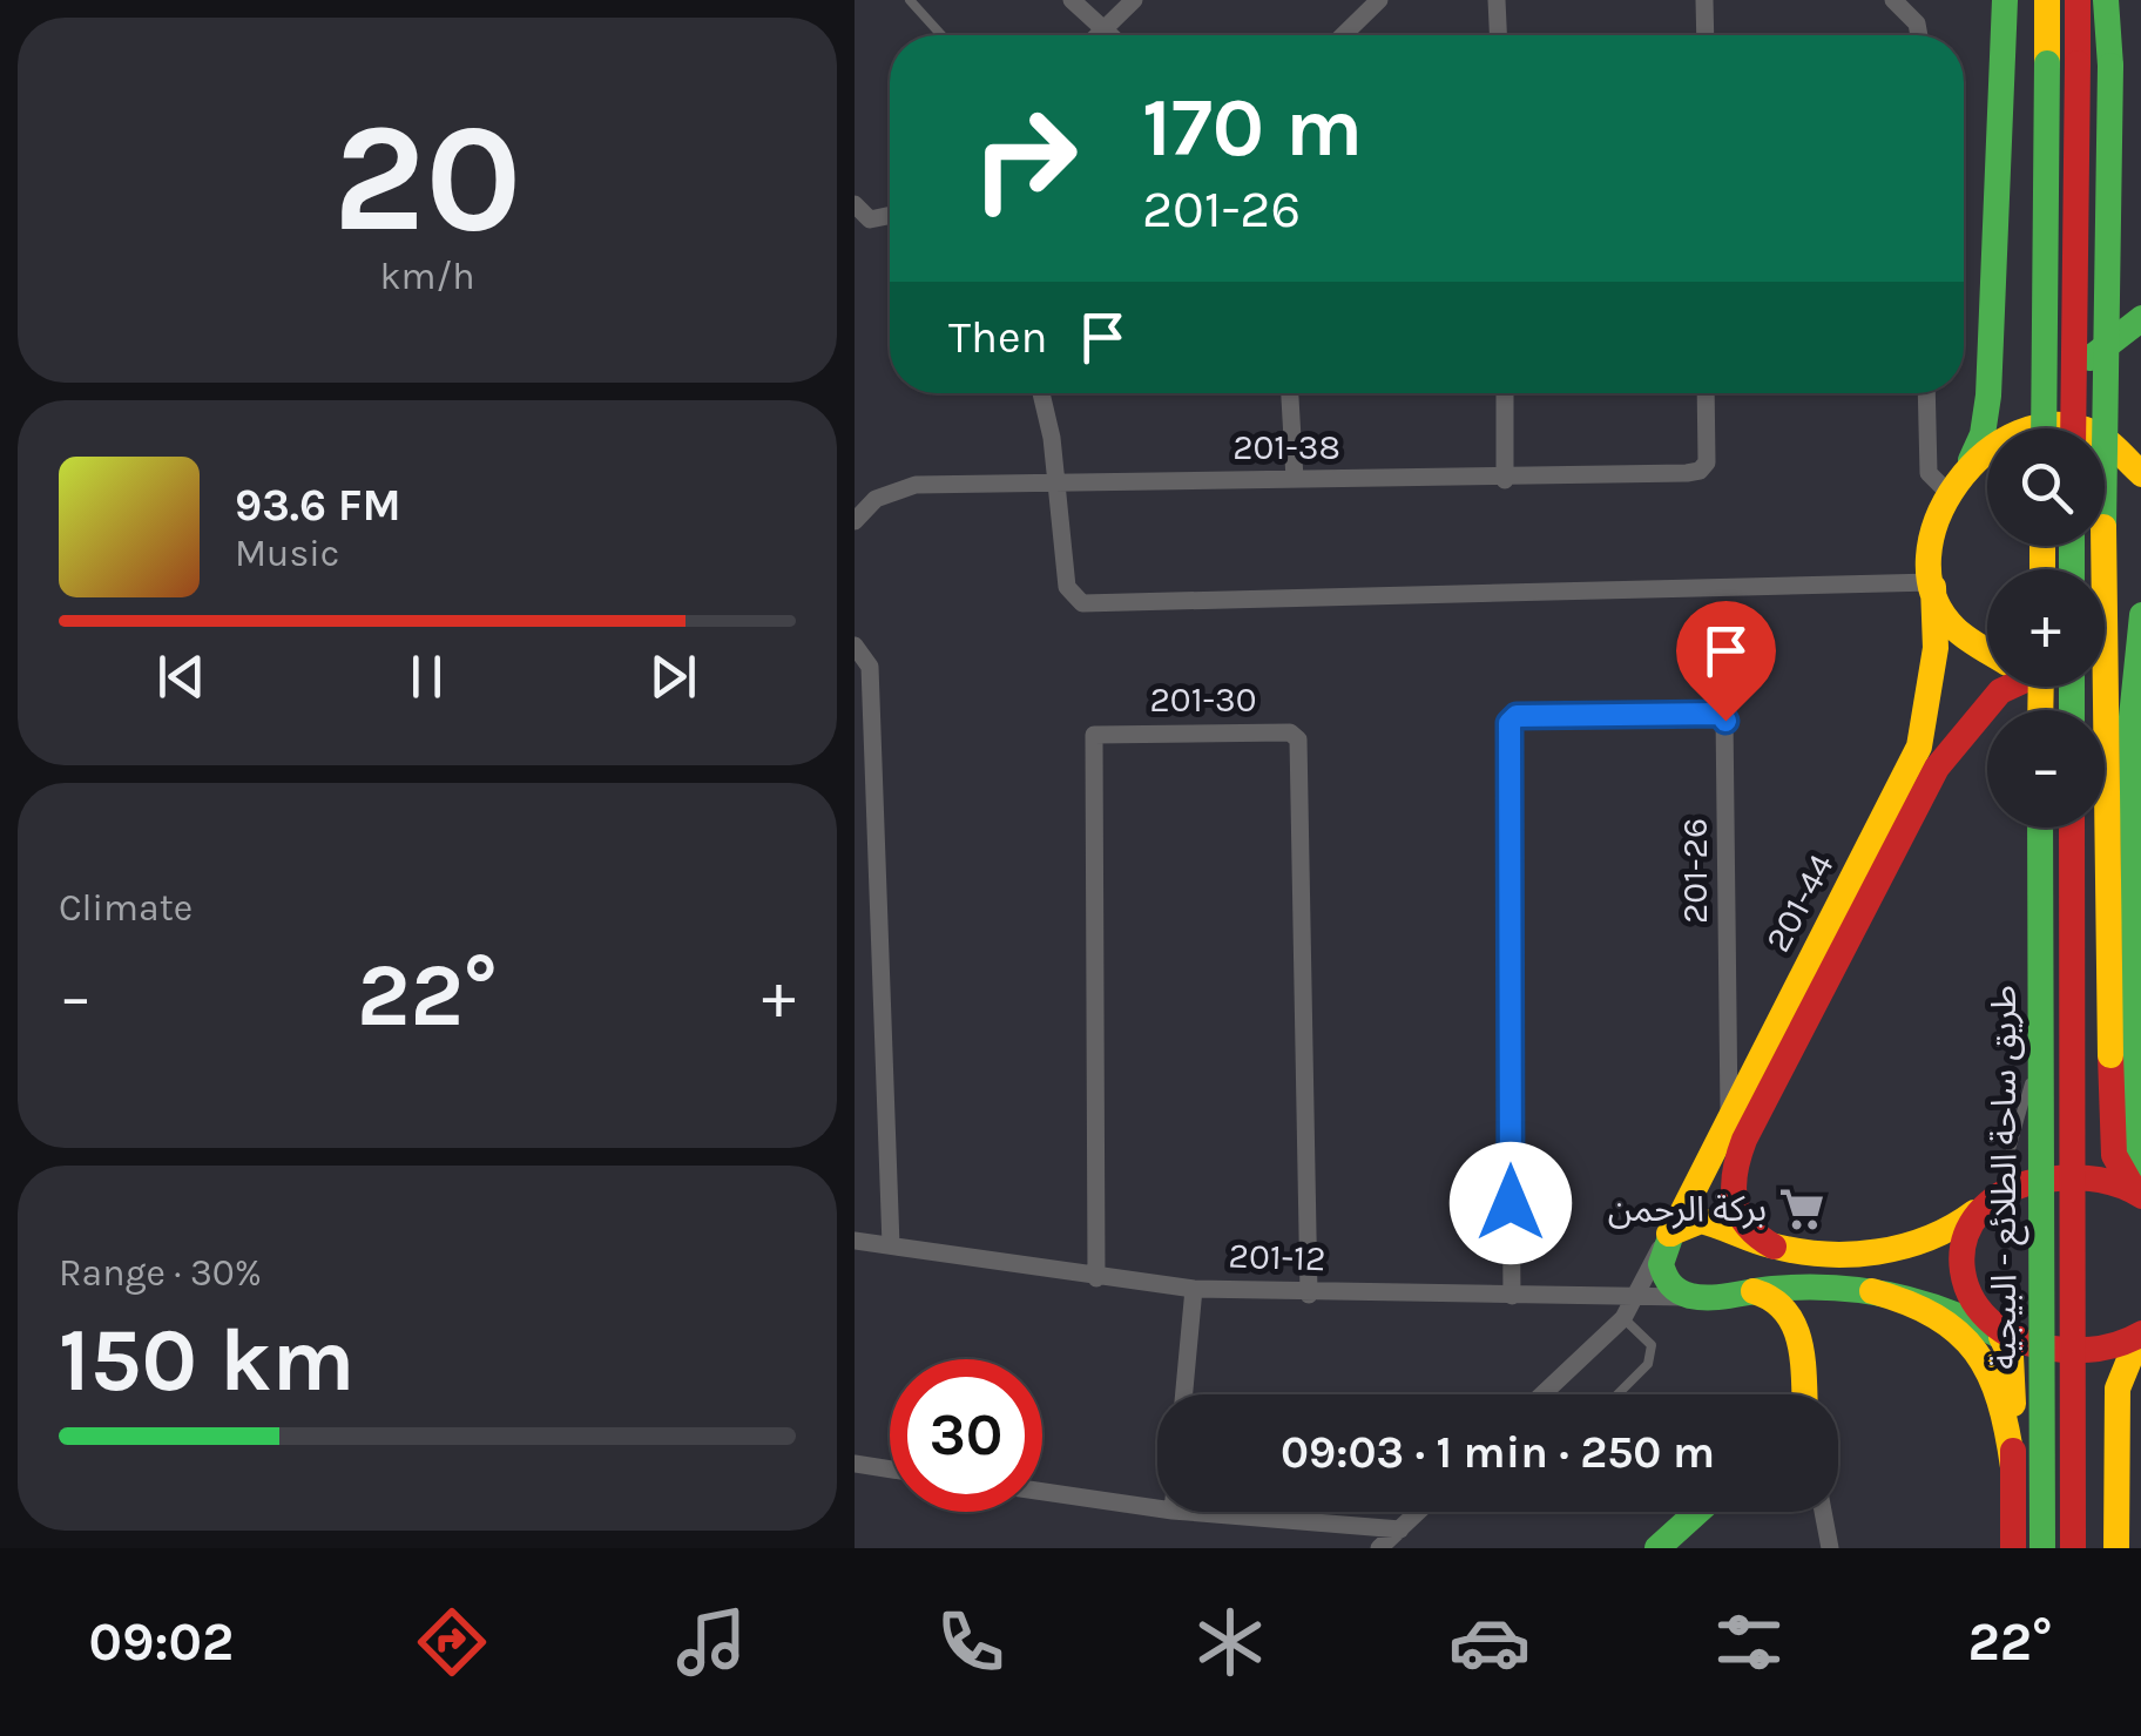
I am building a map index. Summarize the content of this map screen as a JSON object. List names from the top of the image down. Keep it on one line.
{"streets":{"main road":["201-44","طريق ساحة الطلائع - البيجية","201-12"],"street":["201-38","201-30","201-26"]},"crossings":[["201-30","201-12"],["201-26","201-44"],["201-26","201-12"]],"places":{"supermarket":["بركة الرحمن"]},"page":{"tile":[["20","km/h"],"Climate",["Range · 30%","150 km"]],"turn":["170 m","201-26"],"then":"Then","map_buttons":["+","−"],"song":["93.6 FM","Music"],"heat":["−","22°","+"],"limit":"30","trip":"09:03 · 1 min · 250 m","tabs":["09:02","22°"]}}
